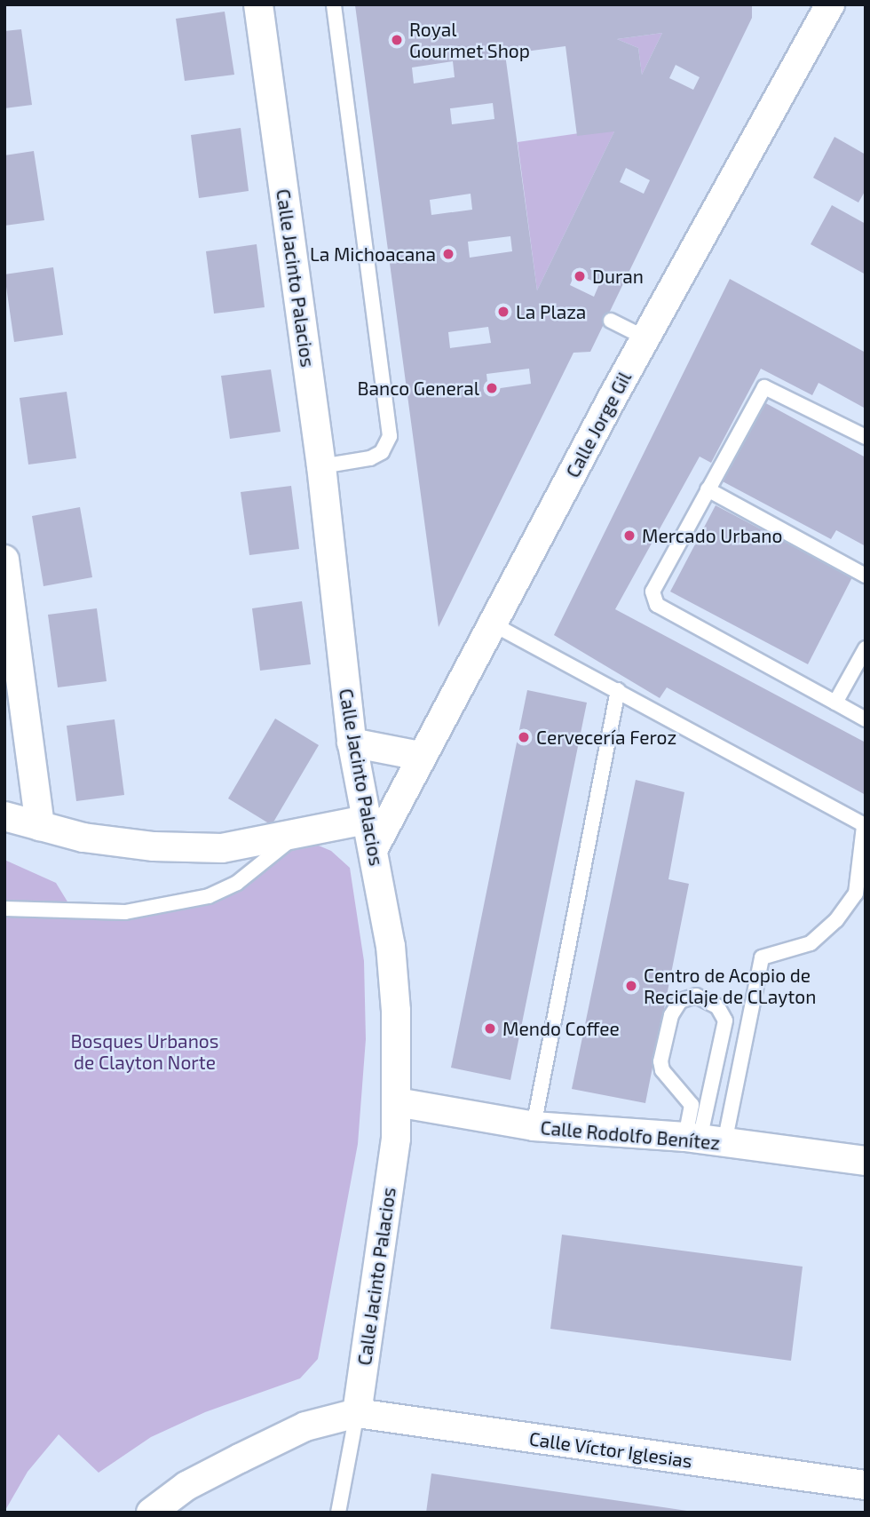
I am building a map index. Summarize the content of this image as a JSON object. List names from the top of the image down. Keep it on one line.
{"streets":{"street":["Calle Jacinto Palacios","Calle Jorge Gil","Calle Rodolfo Benítez","Calle Víctor Iglesias"]},"crossings":[["Calle Jacinto Palacios","Calle Jorge Gil"],["Calle Jacinto Palacios","Calle Rodolfo Benítez"],["Calle Jacinto Palacios","Calle Víctor Iglesias"]],"parks":["Bosques Urbanos de Clayton Norte"],"places":["Royal Gourmet Shop","La Michoacana","Duran","La Plaza","Banco General","Mercado Urbano","Cervecería Feroz","Centro de Acopio de Reciclaje de CLayton","Mendo Coffee"]}
